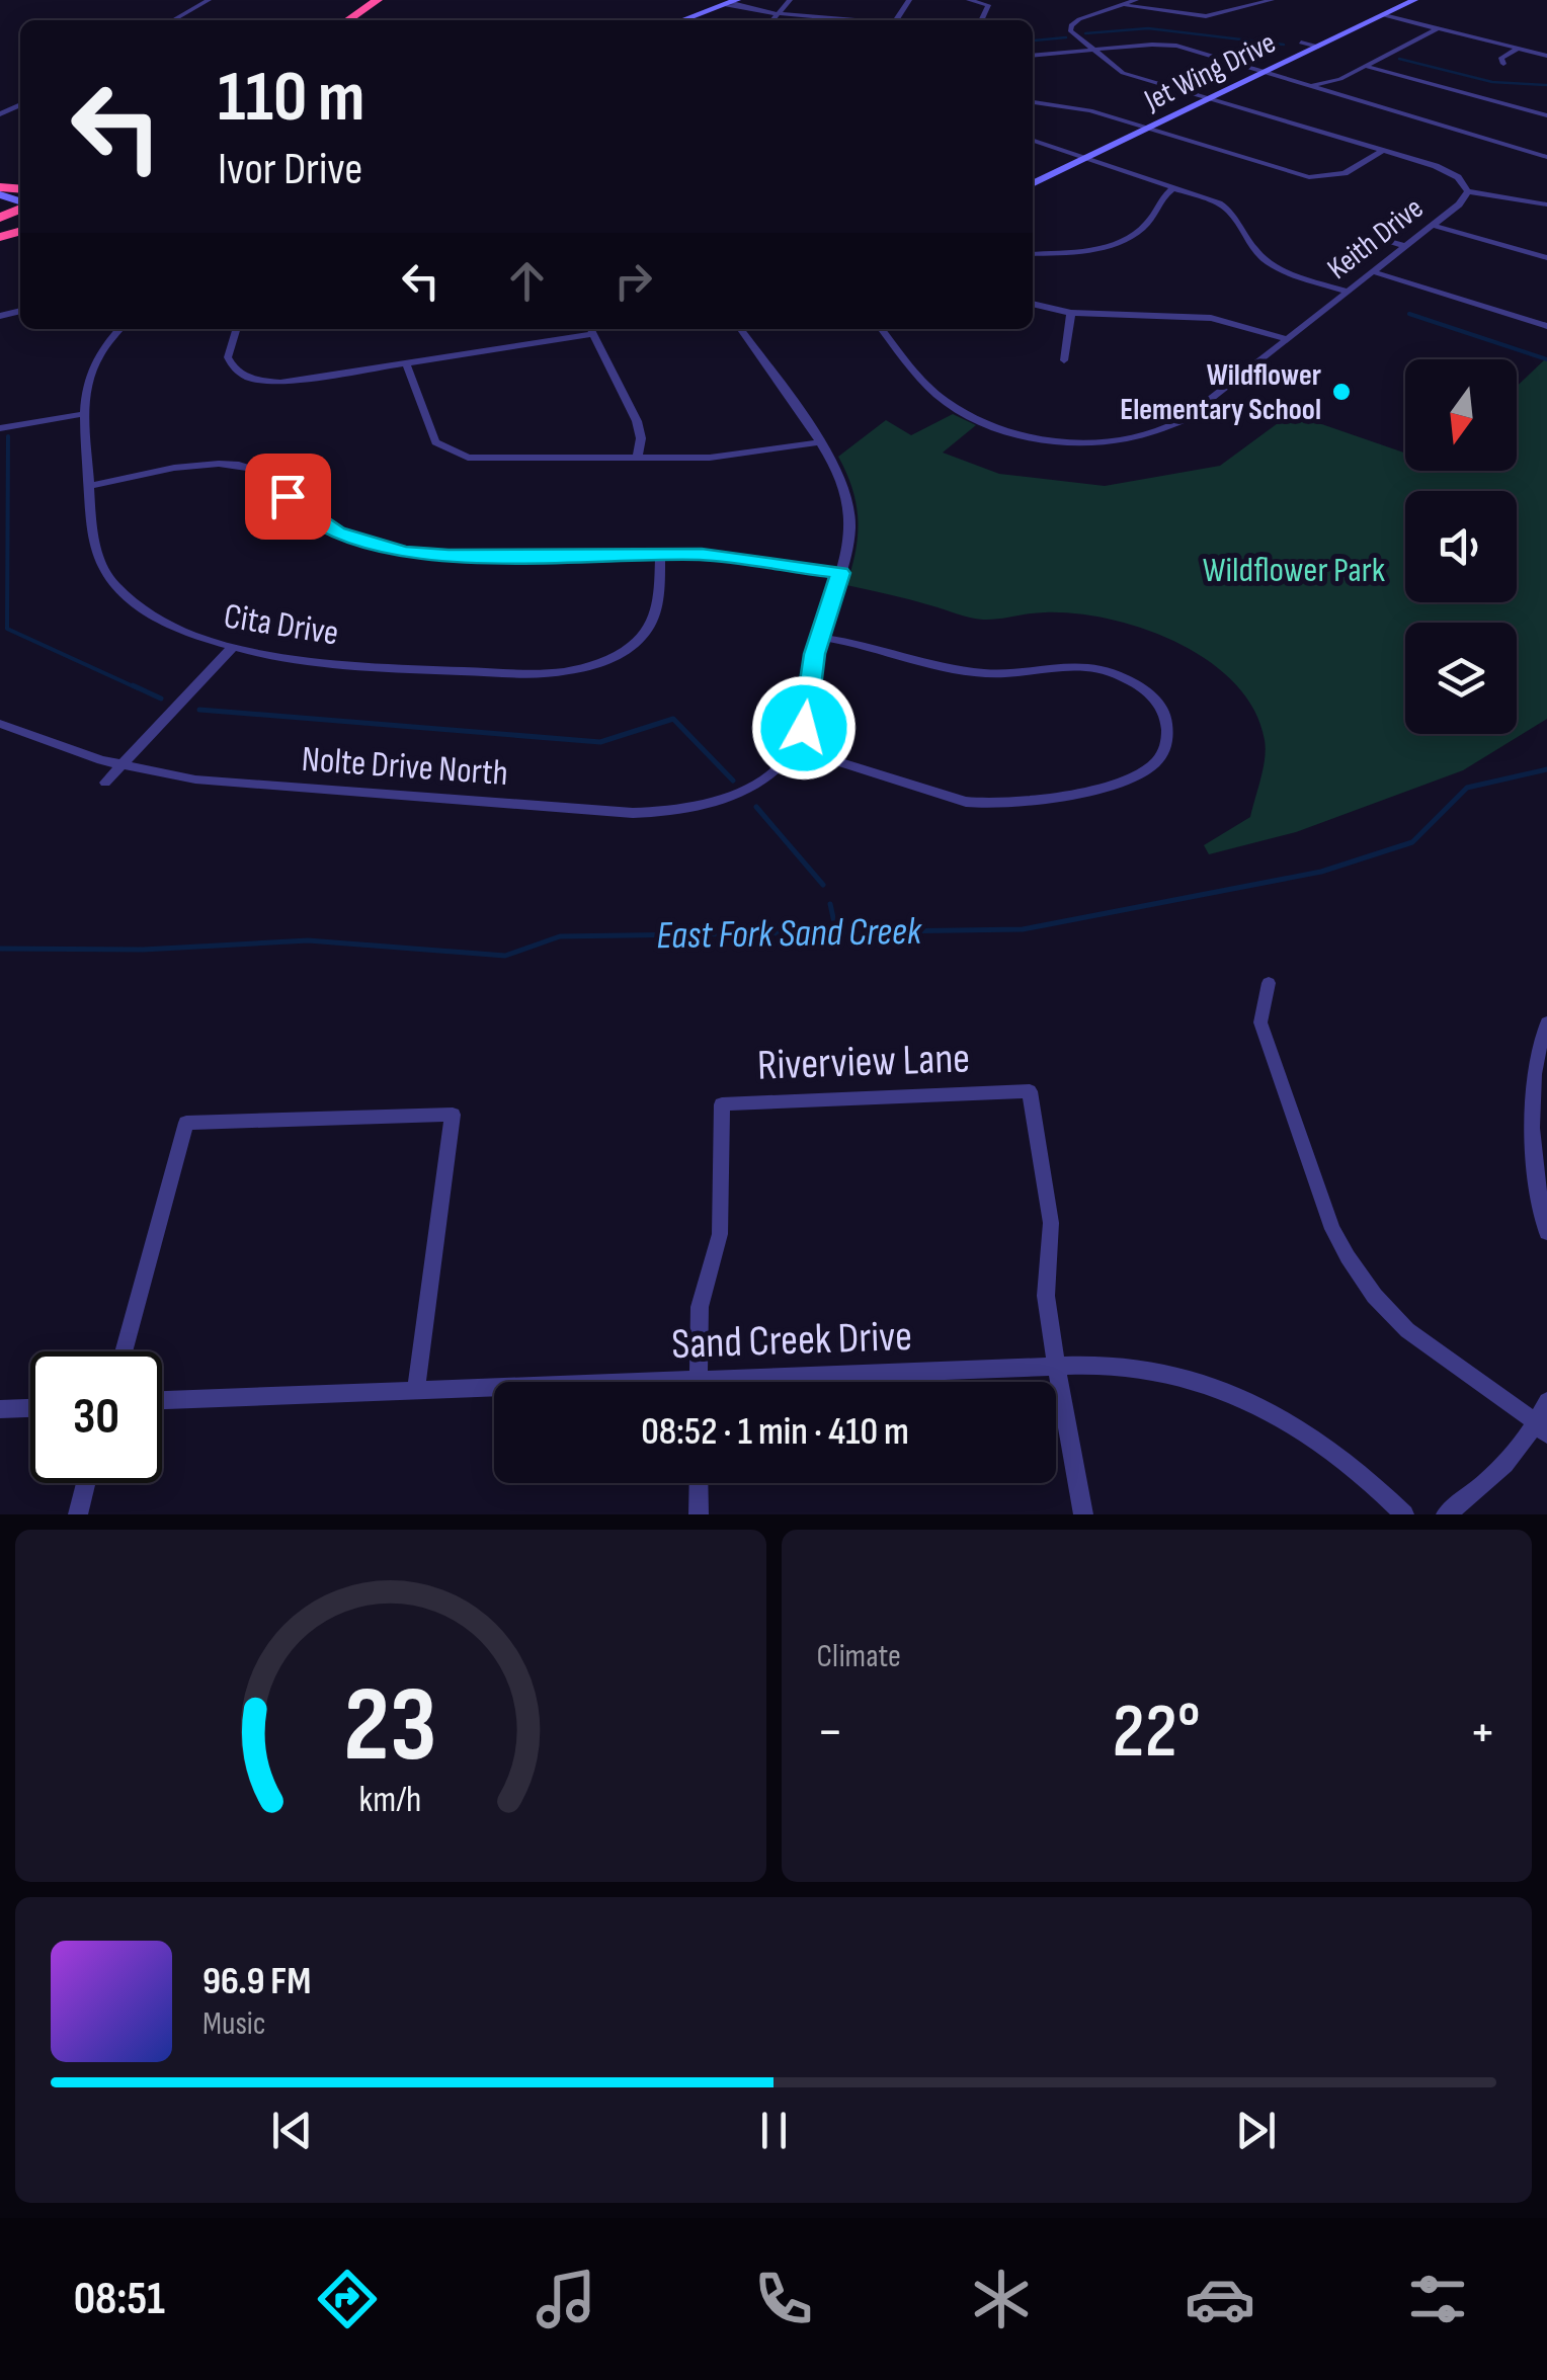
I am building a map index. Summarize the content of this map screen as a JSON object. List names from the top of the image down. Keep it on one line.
{"streets":{"main road":["Jet Wing Drive"],"street":["Keith Drive","Cita Drive","Nolte Drive North","Riverview Lane","Sand Creek Drive"]},"crossings":[["Jet Wing Drive","Keith Drive"],["Riverview Lane","Sand Creek Drive"]],"water":["East Fork Sand Creek"],"parks":["Wildflower Park"],"places":["Wildflower Elementary School"],"north":"bottom","page":{"turn":["110 m","Ivor Drive"],"limit":"30","trip":"08:52 · 1 min · 410 m","tile":"Climate","heat":["−","22°","+"],"song":["96.9 FM","Music"],"tabs":"08:51","gauge":["23","km/h"]}}
